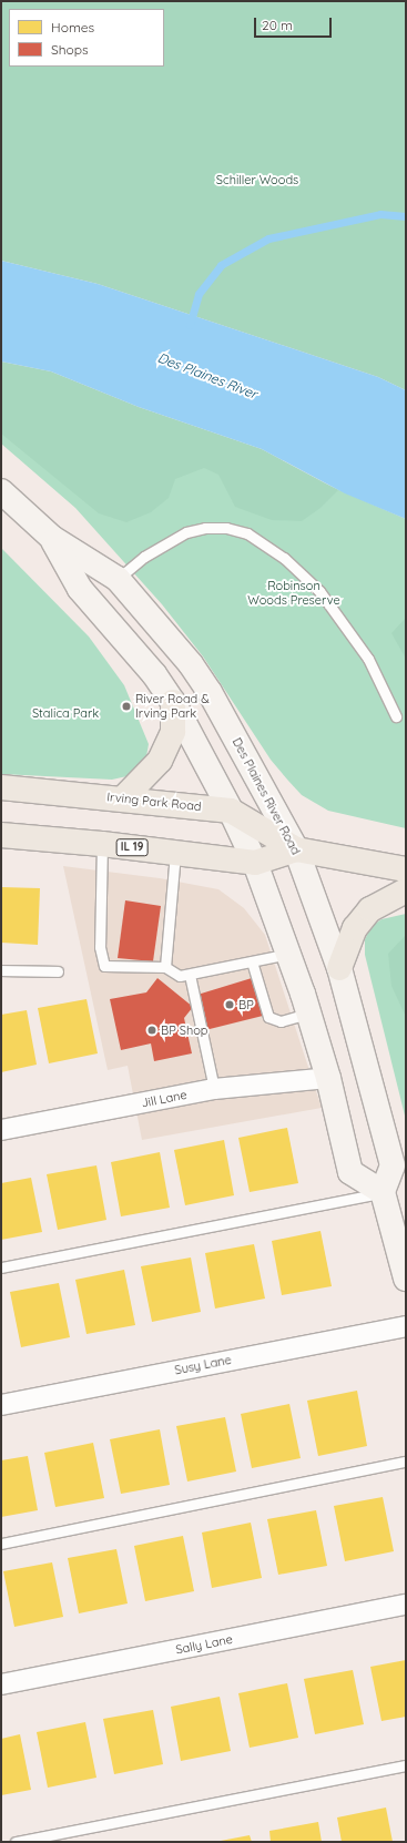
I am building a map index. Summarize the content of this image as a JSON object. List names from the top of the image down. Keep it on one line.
{"streets":{"main road":["Des Plaines River Road","Irving Park Road","IL 19"],"street":["Jill Lane","Susy Lane","Sally Lane"]},"crossings":[["Des Plaines River Road","Irving Park Road"],["Des Plaines River Road","Jill Lane"]],"water":["Des Plaines River"],"parks":["Schiller Woods","Robinson Woods Preserve","Stalica Park"],"places":["River Road & Irving Park","BP","BP Shop"],"legend":["Homes","Shops"],"scale_bar":"20 m"}
